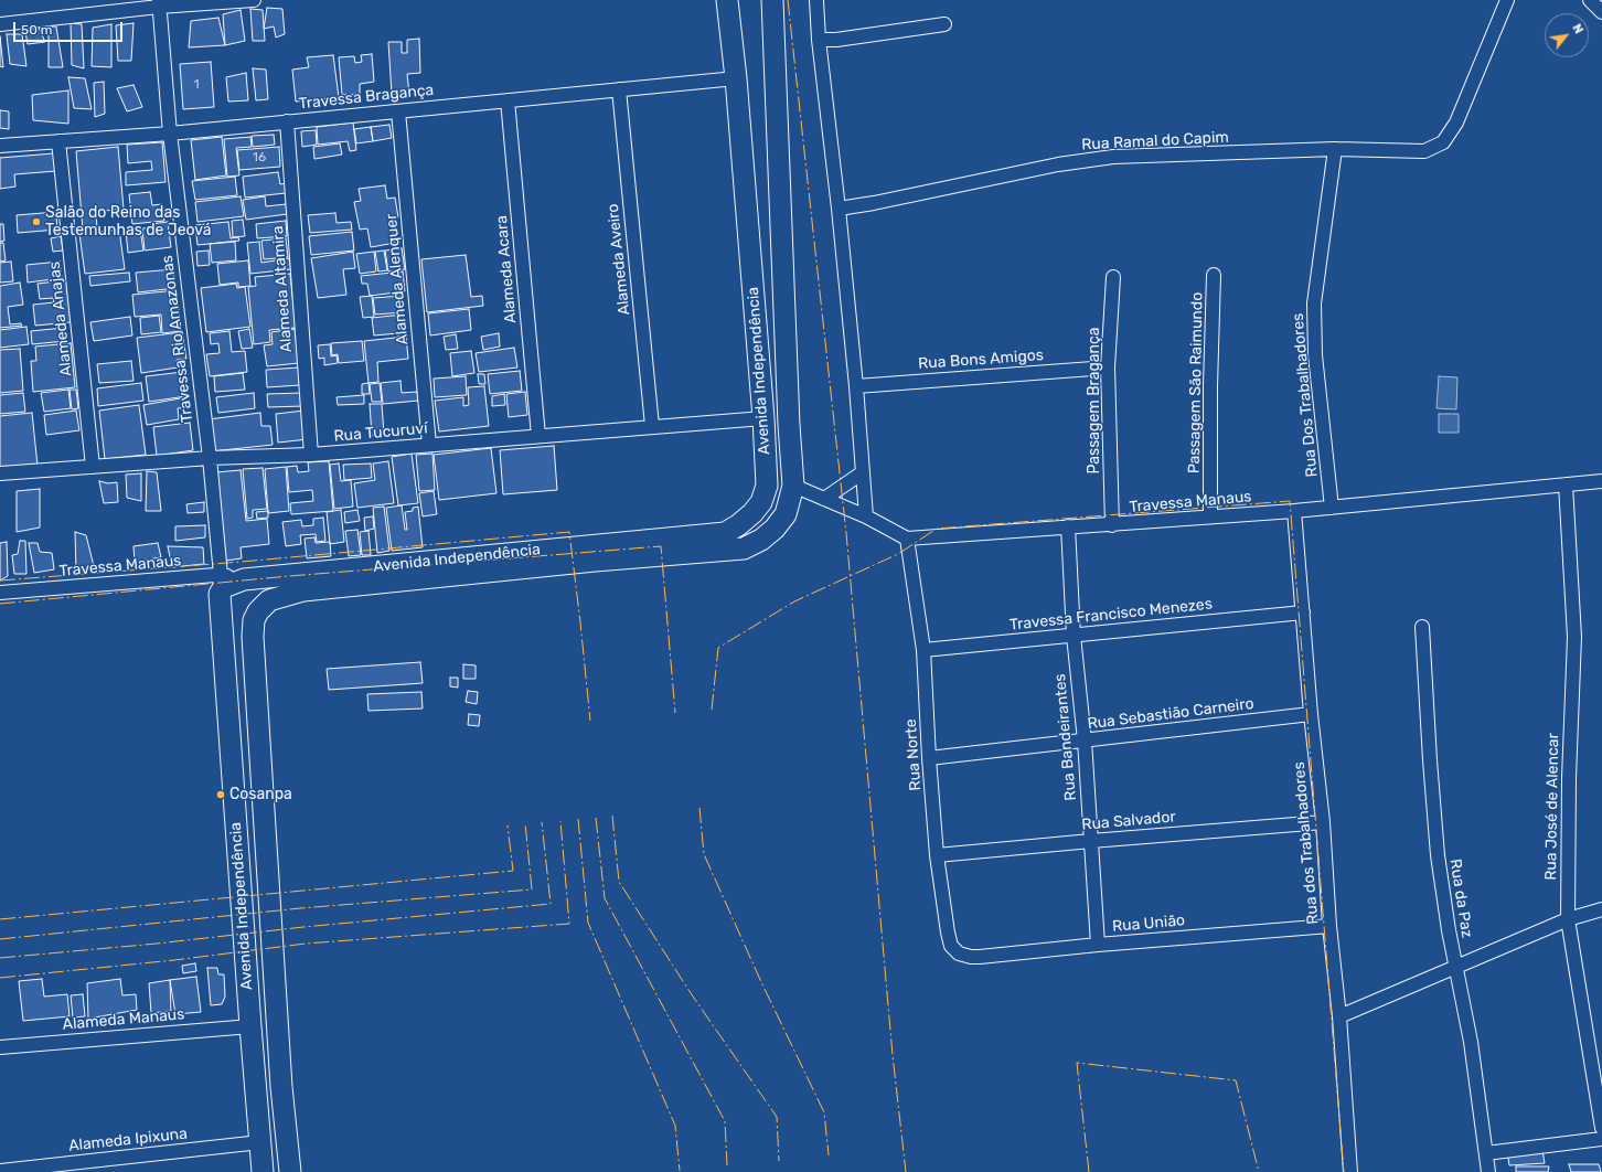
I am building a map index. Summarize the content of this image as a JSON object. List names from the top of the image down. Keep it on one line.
{"streets":{"main road":["Avenida Independência"],"street":["Travessa Bragança","Rua Ramal do Capim","Alameda Aveiro","Alameda Acara","Alameda Alenquer","Alameda Altamira","Alameda Anajas","Travessa Rio Amazonas","Rua Bons Amigos","Passagem São Raimundo","Rua Dos Trabalhadores","Passagem Bragança","Rua Tucuruví","Travessa Manaus","Travessa Francisco Menezes","Rua Sebastião Carneiro","Rua Bandeirantes","Rua Norte","Rua José de Alencar","Rua Salvador","Rua dos Trabalhadores","Rua da Paz","Rua União","Alameda Manaus","Alameda Ipixuna"]},"crossings":[["Travessa Bragança","Alameda Aveiro"],["Travessa Bragança","Alameda Acara"],["Travessa Bragança","Alameda Alenquer"],["Travessa Bragança","Alameda Altamira"],["Travessa Bragança","Alameda Anajas"],["Travessa Bragança","Travessa Rio Amazonas"],["Travessa Bragança","Avenida Independência"],["Rua Ramal do Capim","Rua Dos Trabalhadores"],["Alameda Aveiro","Rua Tucuruví"],["Alameda Acara","Rua Tucuruví"],["Alameda Alenquer","Rua Tucuruví"],["Alameda Altamira","Rua Tucuruví"],["Alameda Anajas","Rua Tucuruví"],["Travessa Rio Amazonas","Avenida Independência"],["Travessa Rio Amazonas","Rua Tucuruví"],["Travessa Rio Amazonas","Travessa Manaus"],["Rua Bons Amigos","Passagem Bragança"],["Avenida Independência","Rua Tucuruví"],["Avenida Independência","Travessa Manaus"],["Avenida Independência","Alameda Manaus"],["Avenida Independência","Alameda Ipixuna"],["Passagem São Raimundo","Travessa Manaus"],["Rua Dos Trabalhadores","Travessa Manaus"],["Passagem Bragança","Travessa Manaus"],["Travessa Manaus","Rua Bandeirantes"],["Travessa Manaus","Rua Norte"],["Travessa Manaus","Rua José de Alencar"],["Travessa Manaus","Rua dos Trabalhadores"],["Travessa Francisco Menezes","Rua Bandeirantes"],["Travessa Francisco Menezes","Rua Norte"],["Travessa Francisco Menezes","Rua dos Trabalhadores"],["Rua Sebastião Carneiro","Rua Bandeirantes"],["Rua Sebastião Carneiro","Rua Norte"],["Rua Sebastião Carneiro","Rua dos Trabalhadores"],["Rua Bandeirantes","Rua Salvador"],["Rua Bandeirantes","Rua União"],["Rua Norte","Rua Salvador"],["Rua Norte","Rua União"],["Rua Salvador","Rua dos Trabalhadores"],["Rua dos Trabalhadores","Rua União"]],"places":["Salão do Reino das Testemunhas de Jeová","Cosanpa"],"house_numbers":["1","16"],"scale_bar":"50 m","north":"top right"}
